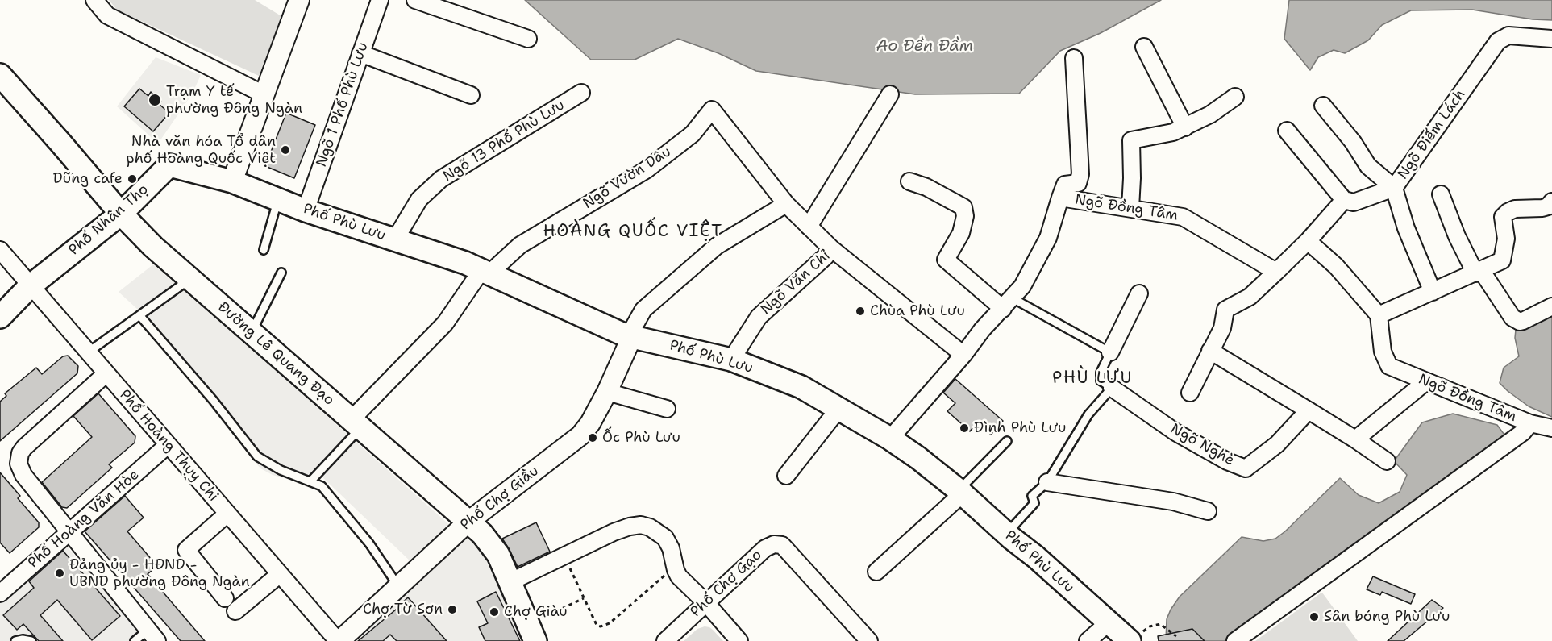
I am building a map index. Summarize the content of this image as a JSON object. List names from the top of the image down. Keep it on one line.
{"streets":{"main road":["Phố Nhân Thọ","Phố Phù Lưu","Đường Lê Quang Đạo"],"street":["Ngõ 1 Phố Phù Lưu","Ngõ Điếm Lách","Ngõ 13 Phố Phù Lưu","Ngõ Vườn Dâu","Ngõ Đồng Tâm","Ngõ Văn Chỉ","Ngõ Nghè","Phố Hoàng Thụy Chi","Phố Chợ Giầu","Phố Hoàng Văn Hòe","Phố Chợ Gạo"]},"crossings":[["Ngõ 1 Phố Phù Lưu","Phố Phù Lưu"],["Ngõ 13 Phố Phù Lưu","Phố Phù Lưu"],["Ngõ Vườn Dâu","Phố Phù Lưu"],["Ngõ Vườn Dâu","Đường Lê Quang Đạo"],["Ngõ Đồng Tâm","Phố Phù Lưu"],["Ngõ Đồng Tâm","Ngõ Văn Chỉ"],["Phố Nhân Thọ","Phố Phù Lưu"],["Phố Nhân Thọ","Đường Lê Quang Đạo"],["Phố Nhân Thọ","Phố Hoàng Thụy Chi"],["Phố Phù Lưu","Ngõ Văn Chỉ"],["Phố Phù Lưu","Phố Chợ Giầu"],["Đường Lê Quang Đạo","Phố Chợ Giầu"],["Phố Hoàng Thụy Chi","Phố Chợ Giầu"],["Phố Hoàng Thụy Chi","Phố Hoàng Văn Hòe"]],"districts":["HOÀNG QUỐC VIỆT","PHÙ LƯU"],"water":["Ao Đền Đầm"],"places":["Trạm Y tế phường Đông Ngàn","Nhà văn hóa Tổ dân phố Hoàng Quốc Việt","Dũng cafe","Chùa Phù Lưu","Đình Phù Lưu","Ốc Phù Lưu","Đảng ủy - HĐND - UBND phường Đông Ngàn","Chợ Từ Sơn","Chợ Giàu","Sân bóng Phù Lưu"]}
